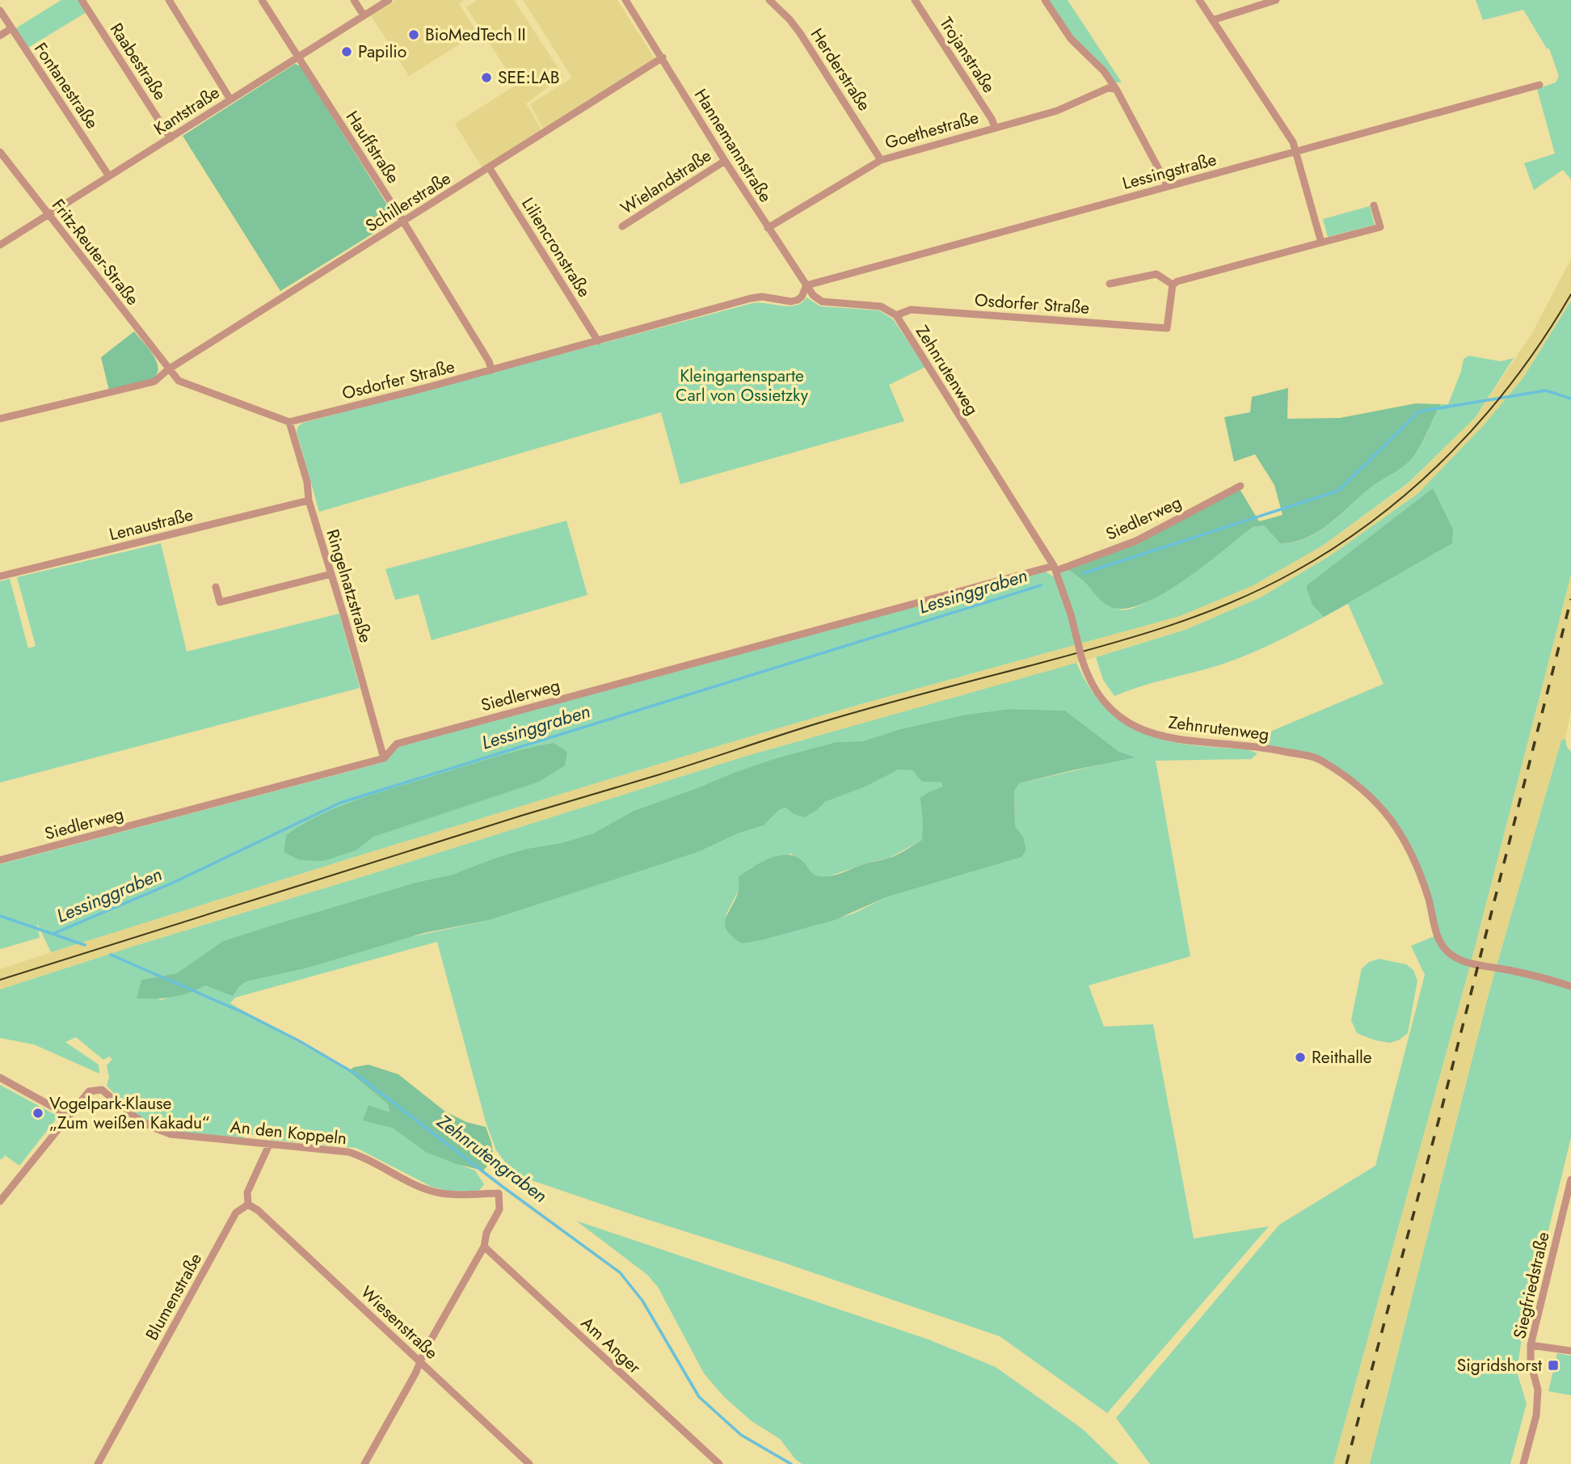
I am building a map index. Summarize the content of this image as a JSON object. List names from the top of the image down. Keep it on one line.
{"streets":{"street":["Trojanstraße","Raabestraße","Herderstraße","Fontanestraße","Kantstraße","Goethestraße","Hannemannstraße","Hauffstraße","Lessingstraße","Wielandstraße","Schillerstraße","Liliencronstraße","Fritz-Reuter-Straße","Osdorfer Straße","Zehnrutenweg","Siedlerweg","Lenaustraße","Ringelnatzstraße","An den Koppeln","Siegfriedstraße","Blumenstraße","Wiesenstraße","Am Anger"]},"crossings":[["Trojanstraße","Goethestraße"],["Raabestraße","Kantstraße"],["Herderstraße","Goethestraße"],["Fontanestraße","Kantstraße"],["Kantstraße","Hauffstraße"],["Kantstraße","Fritz-Reuter-Straße"],["Goethestraße","Hannemannstraße"],["Hannemannstraße","Lessingstraße"],["Hannemannstraße","Wielandstraße"],["Hannemannstraße","Schillerstraße"],["Hannemannstraße","Osdorfer Straße"],["Hannemannstraße","Zehnrutenweg"],["Hauffstraße","Schillerstraße"],["Hauffstraße","Osdorfer Straße"],["Lessingstraße","Osdorfer Straße"],["Schillerstraße","Liliencronstraße"],["Schillerstraße","Fritz-Reuter-Straße"],["Liliencronstraße","Osdorfer Straße"],["Osdorfer Straße","Zehnrutenweg"],["Osdorfer Straße","Ringelnatzstraße"],["Zehnrutenweg","Siedlerweg"],["Siedlerweg","Ringelnatzstraße"],["Lenaustraße","Ringelnatzstraße"],["An den Koppeln","Am Anger"],["Blumenstraße","Wiesenstraße"]],"water":["Lessinggraben","Zehnrutengraben"],"parks":["Kleingartensparte Carl von Ossietzky"],"places":{"other":["BioMedTech II","Papilio","SEE:LAB","Reithalle","Vogelpark-Klause „Zum weißen Kakadu“"],"transit":["Sigridshorst"]}}
